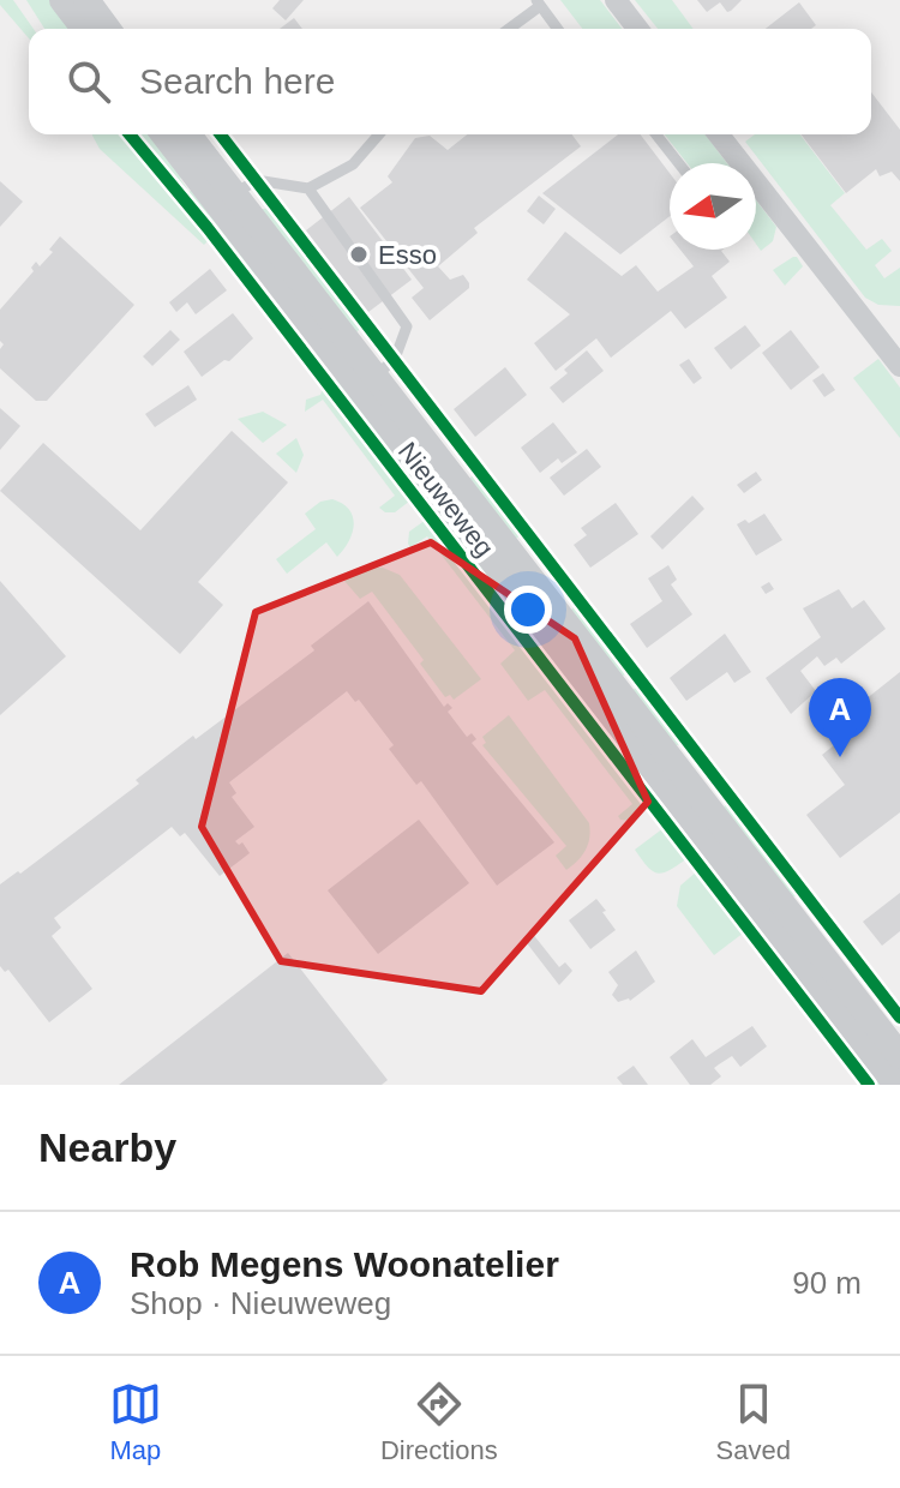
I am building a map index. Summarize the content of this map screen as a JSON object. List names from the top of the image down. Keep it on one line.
{"streets":{"street":["Nieuweweg"]},"places":["Esso"],"north":"left","page":{"search":"Search here","pins":"A","heading":"Nearby","list":[{"mark":"A","name":"Rob Megens Woonatelier","note":"Shop · Nieuweweg","value":"90 m"}],"nav":["Map","Directions","Saved"]}}
